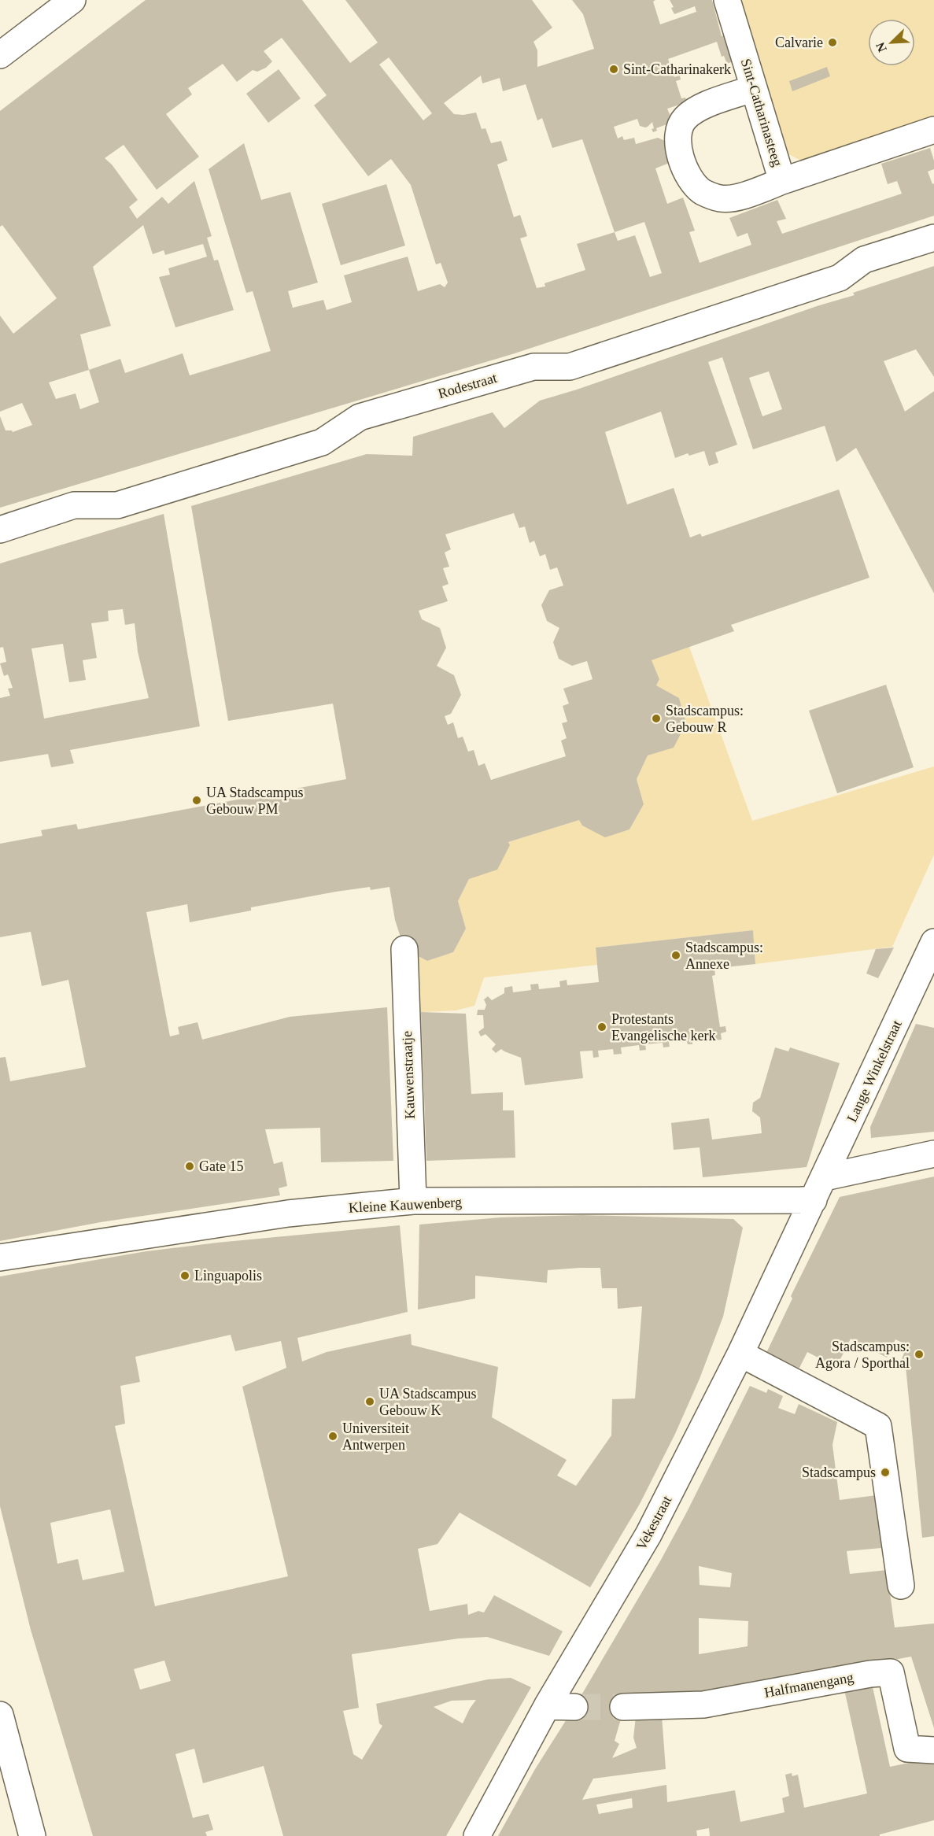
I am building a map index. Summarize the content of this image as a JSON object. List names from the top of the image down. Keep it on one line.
{"streets":{"street":["Sint-Catharinasteeg","Rodestraat","Lange Winkelstraat","Kauwenstraatje","Kleine Kauwenberg","Vekestraat","Halfmanengang"]},"crossings":[["Lange Winkelstraat","Kleine Kauwenberg"],["Lange Winkelstraat","Vekestraat"],["Kauwenstraatje","Kleine Kauwenberg"],["Kleine Kauwenberg","Vekestraat"]],"places":["Calvarie","Sint-Catharinakerk","Stadscampus: Gebouw R","UA Stadscampus Gebouw PM","Stadscampus: Annexe","Protestants Evangelische kerk","Gate 15","Linguapolis","Stadscampus: Agora / Sporthal","UA Stadscampus Gebouw K","Universiteit Antwerpen","Stadscampus"],"north":"bottom left"}
